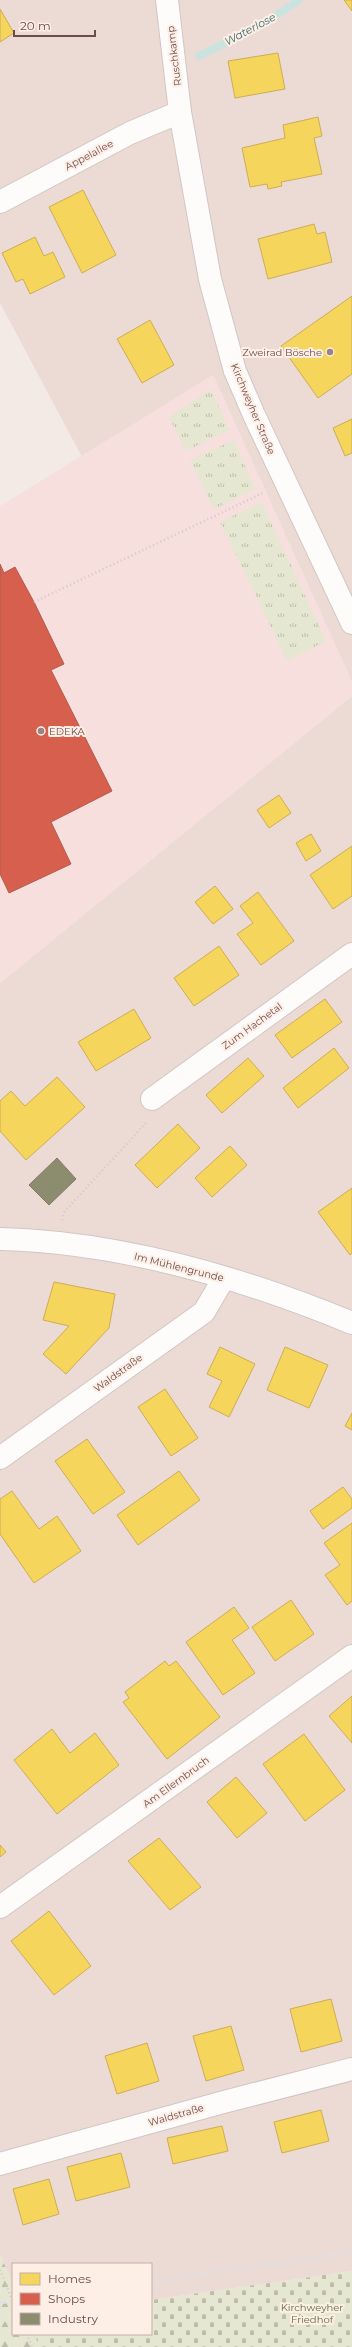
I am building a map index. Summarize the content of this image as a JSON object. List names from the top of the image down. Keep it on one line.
{"streets":{"street":["Ruschkamp","Appelallee","Kirchweyher Straße","Zum Hachetal","Im Mühlengrunde","Waldstraße","Am Ellernbruch"]},"crossings":[["Ruschkamp","Appelallee"],["Ruschkamp","Kirchweyher Straße"],["Appelallee","Kirchweyher Straße"],["Im Mühlengrunde","Waldstraße"]],"water":["Waterlose"],"parks":["Kirchweyher Friedhof"],"places":["Zweirad Bösche","EDEKA"],"legend":["Homes","Shops","Industry"],"scale_bar":"20 m"}
